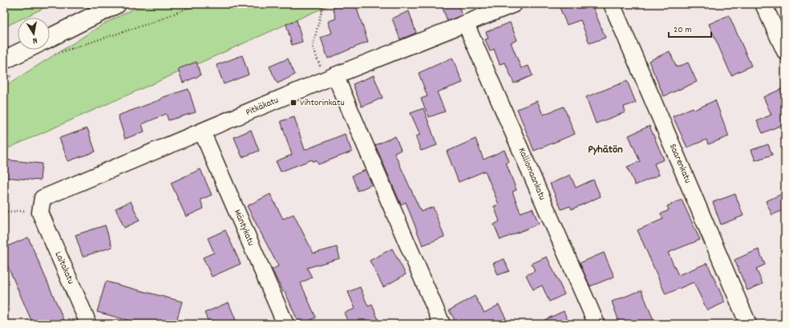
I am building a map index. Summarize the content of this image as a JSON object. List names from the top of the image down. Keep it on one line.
{"streets":{"street":["Pitkäkatu","Saarenkatu","Kalliomaankatu","Mäntykatu","Laitakatu"]},"crossings":[["Pitkäkatu","Kalliomaankatu"],["Pitkäkatu","Mäntykatu"],["Pitkäkatu","Laitakatu"]],"districts":["Pyhätön"],"places":{"transit":["Vihtorinkatu"]},"scale_bar":"20 m","north":"bottom"}
